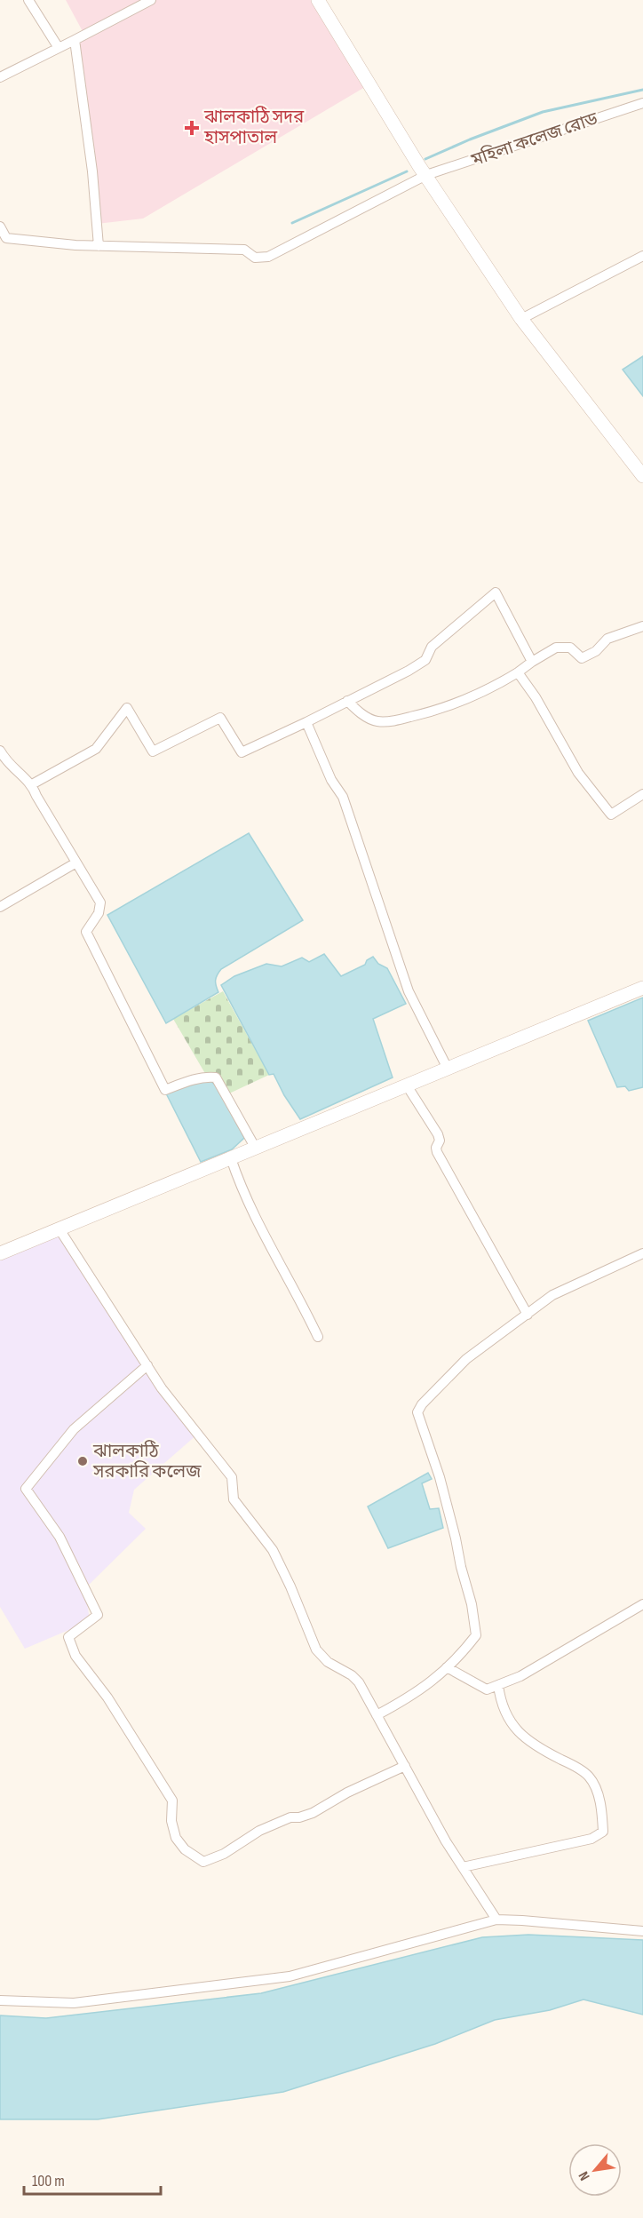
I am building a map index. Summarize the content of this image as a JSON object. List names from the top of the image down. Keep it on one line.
{"streets":{"street":["মহিলা কলেজ রোড"]},"places":{"health":["ঝালকাঠি সদর হাসপাতাল"],"other":["ঝালকাঠি সরকারি কলেজ"]},"scale_bar":"100 m","north":"bottom left"}
